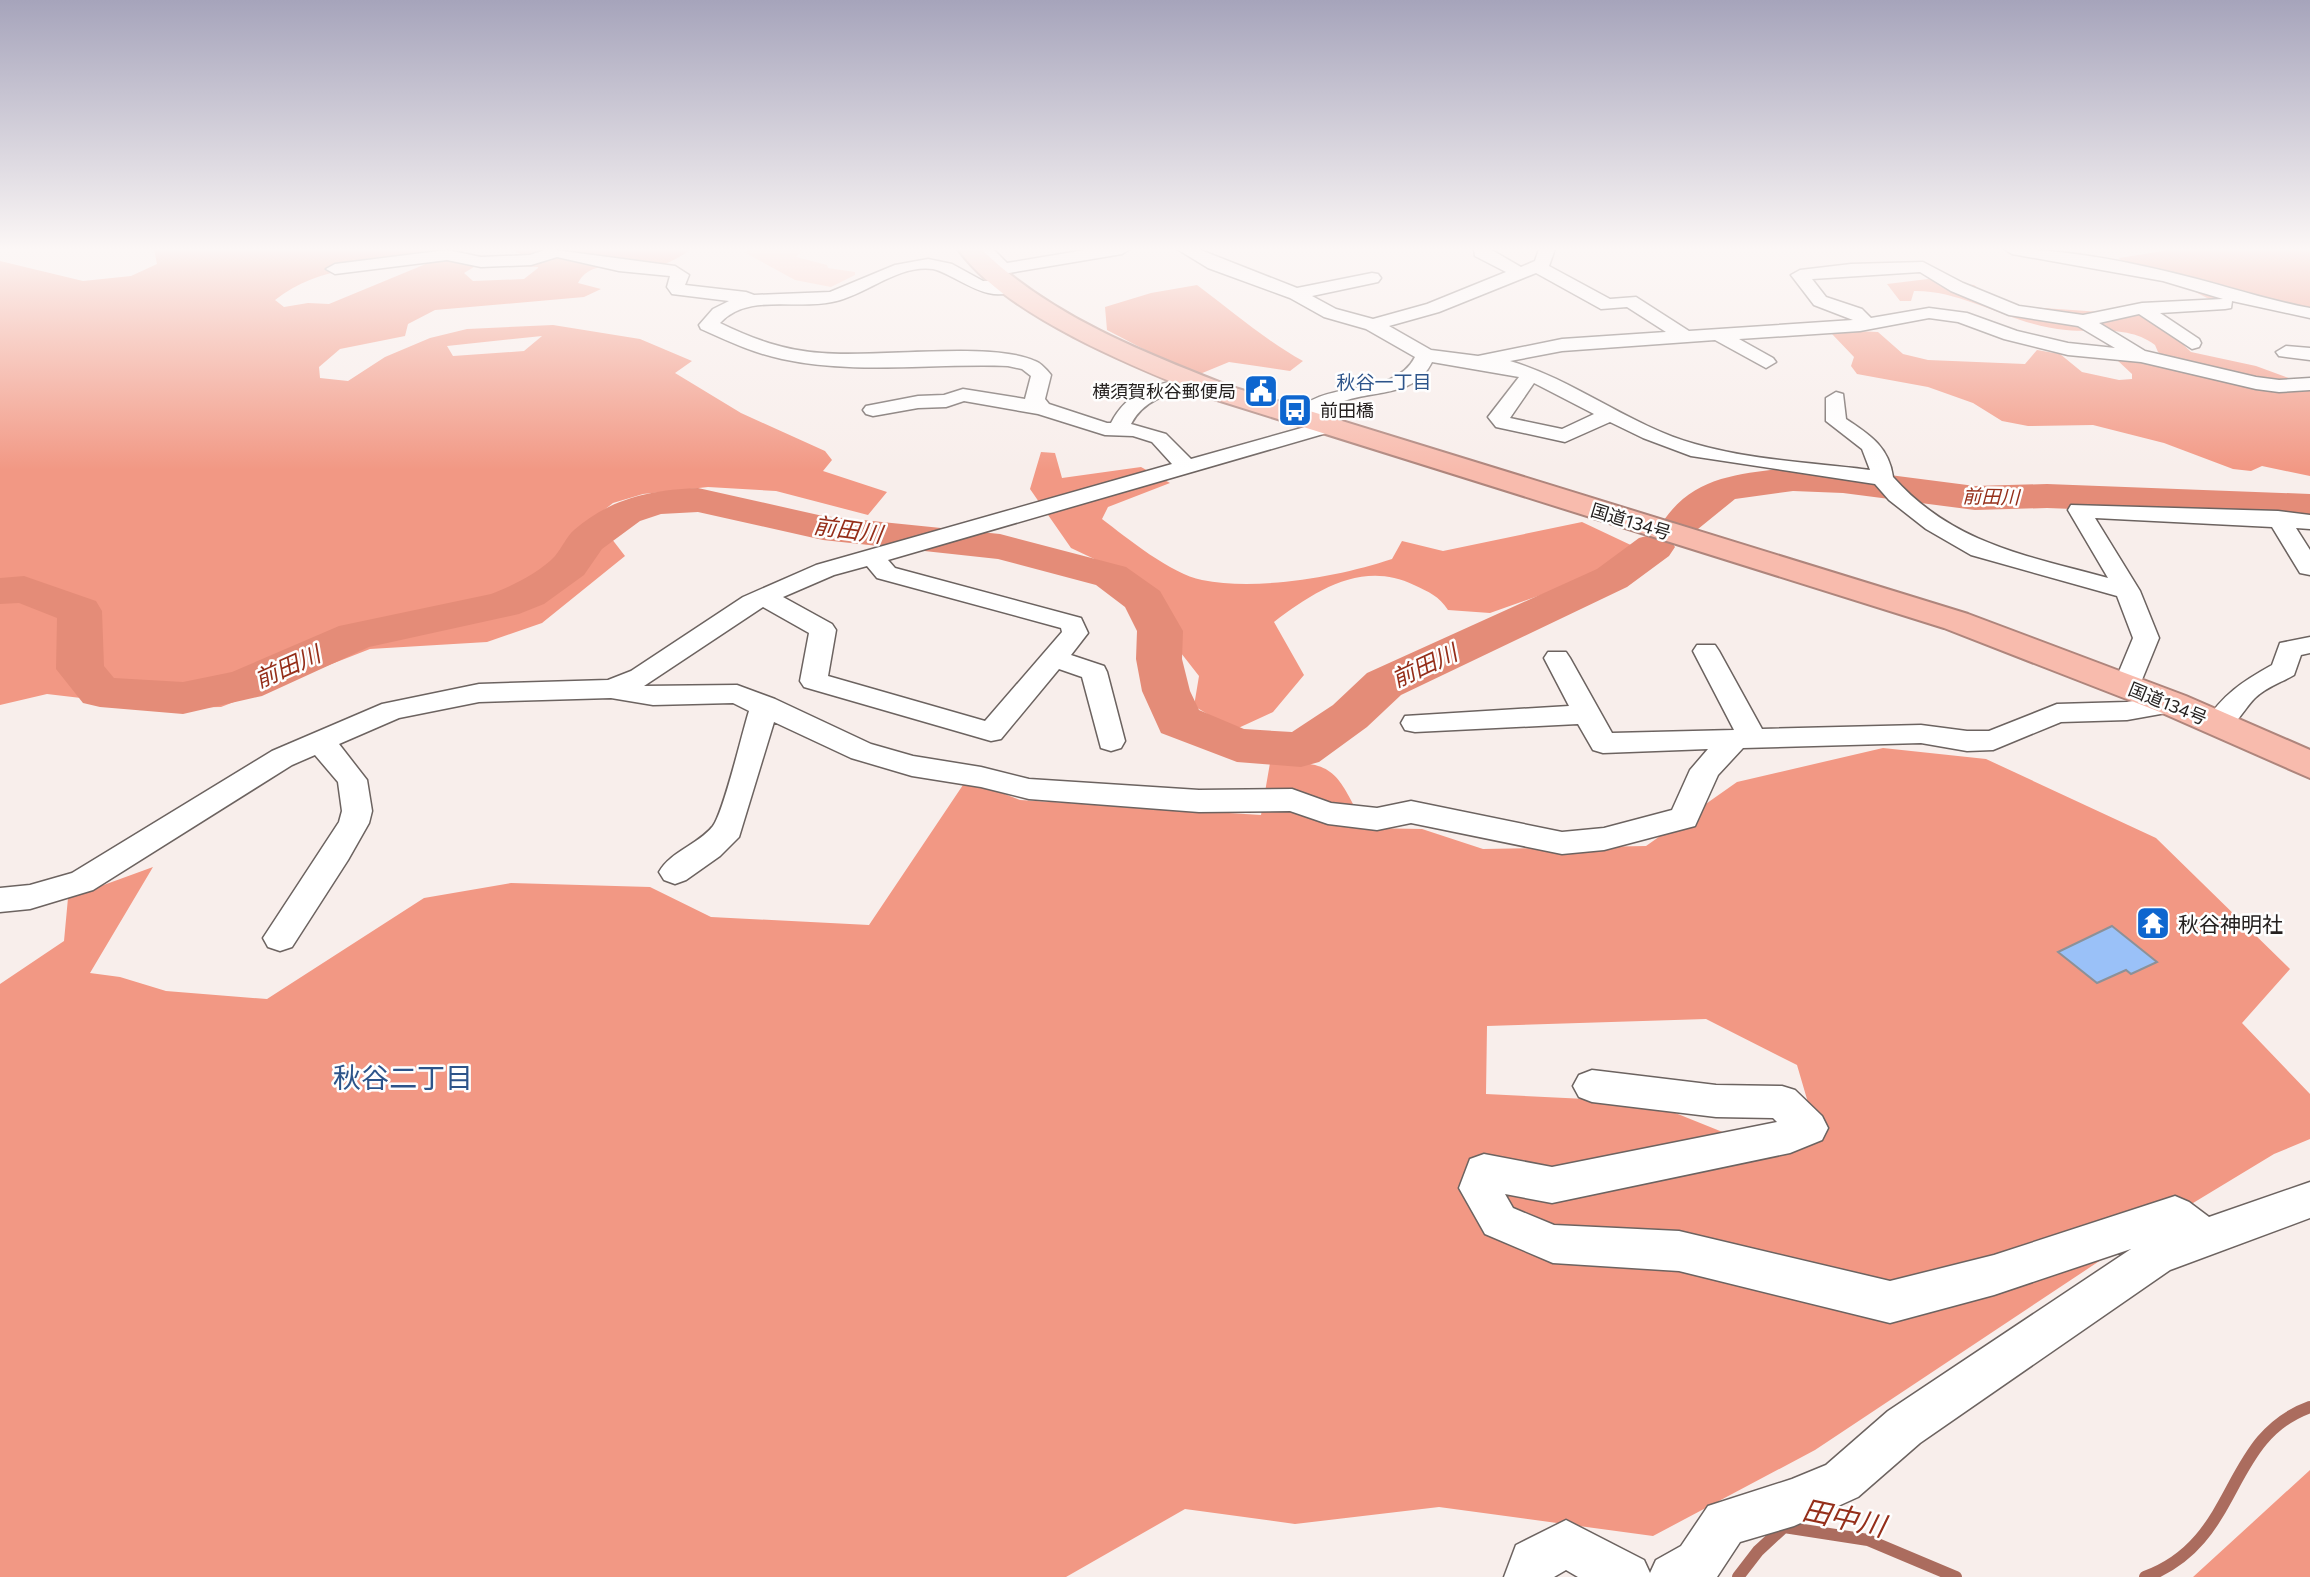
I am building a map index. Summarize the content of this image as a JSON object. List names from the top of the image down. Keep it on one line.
{"streets":{"highway":["国道134号"]},"districts":["秋谷一丁目","秋谷二丁目"],"water":["前田川","田中川"],"places":{"public building":["横須賀秋谷郵便局"],"bus stop":["前田橋"],"temple":["秋谷神明社"]}}
